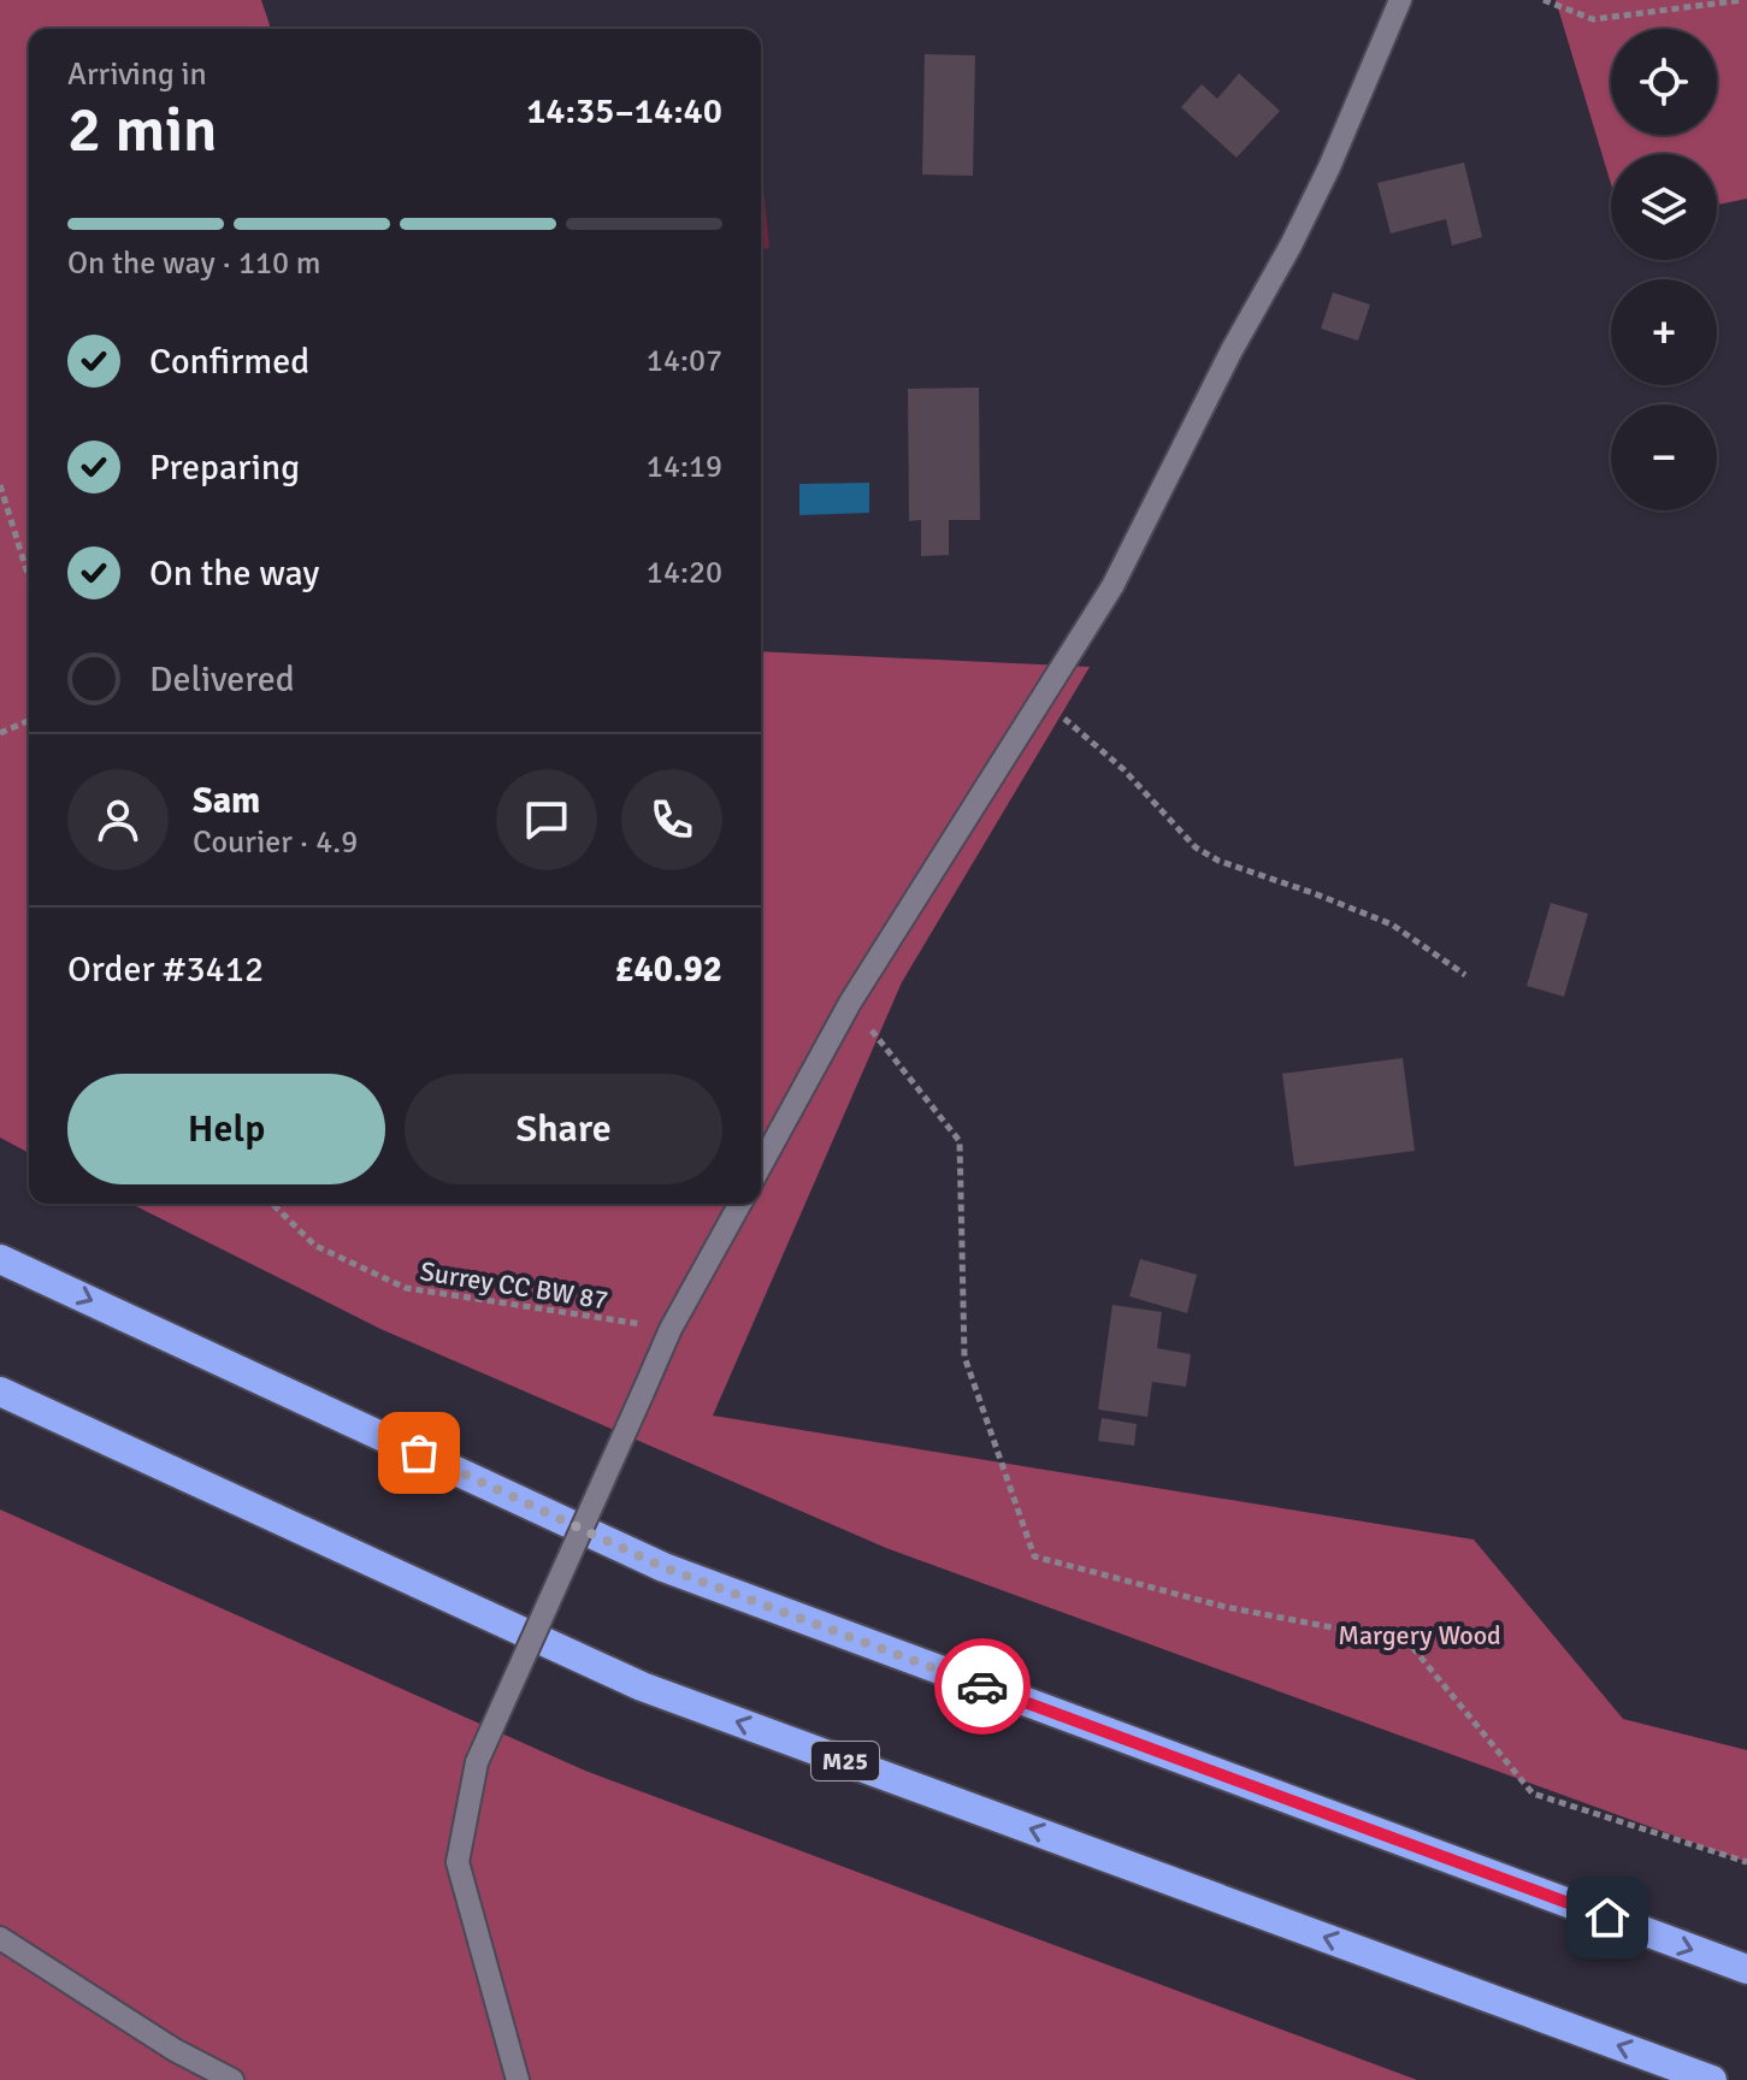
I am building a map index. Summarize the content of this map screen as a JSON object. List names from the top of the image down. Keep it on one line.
{"streets":{"highway":["M25"],"path":["Surrey CC BW 87"]},"parks":["Margery Wood"],"page":{"map_buttons":["+","−"],"heading":["2 min","Arriving in","14:35–14:40"],"panel":["Sam","Courier · 4.9","Order #3412","£40.92"],"bar":"On the way · 110 m","list":[["Confirmed","14:07"],["Preparing","14:19"],["On the way","14:20"],"Delivered"],"buttons":["Help","Share"]}}
